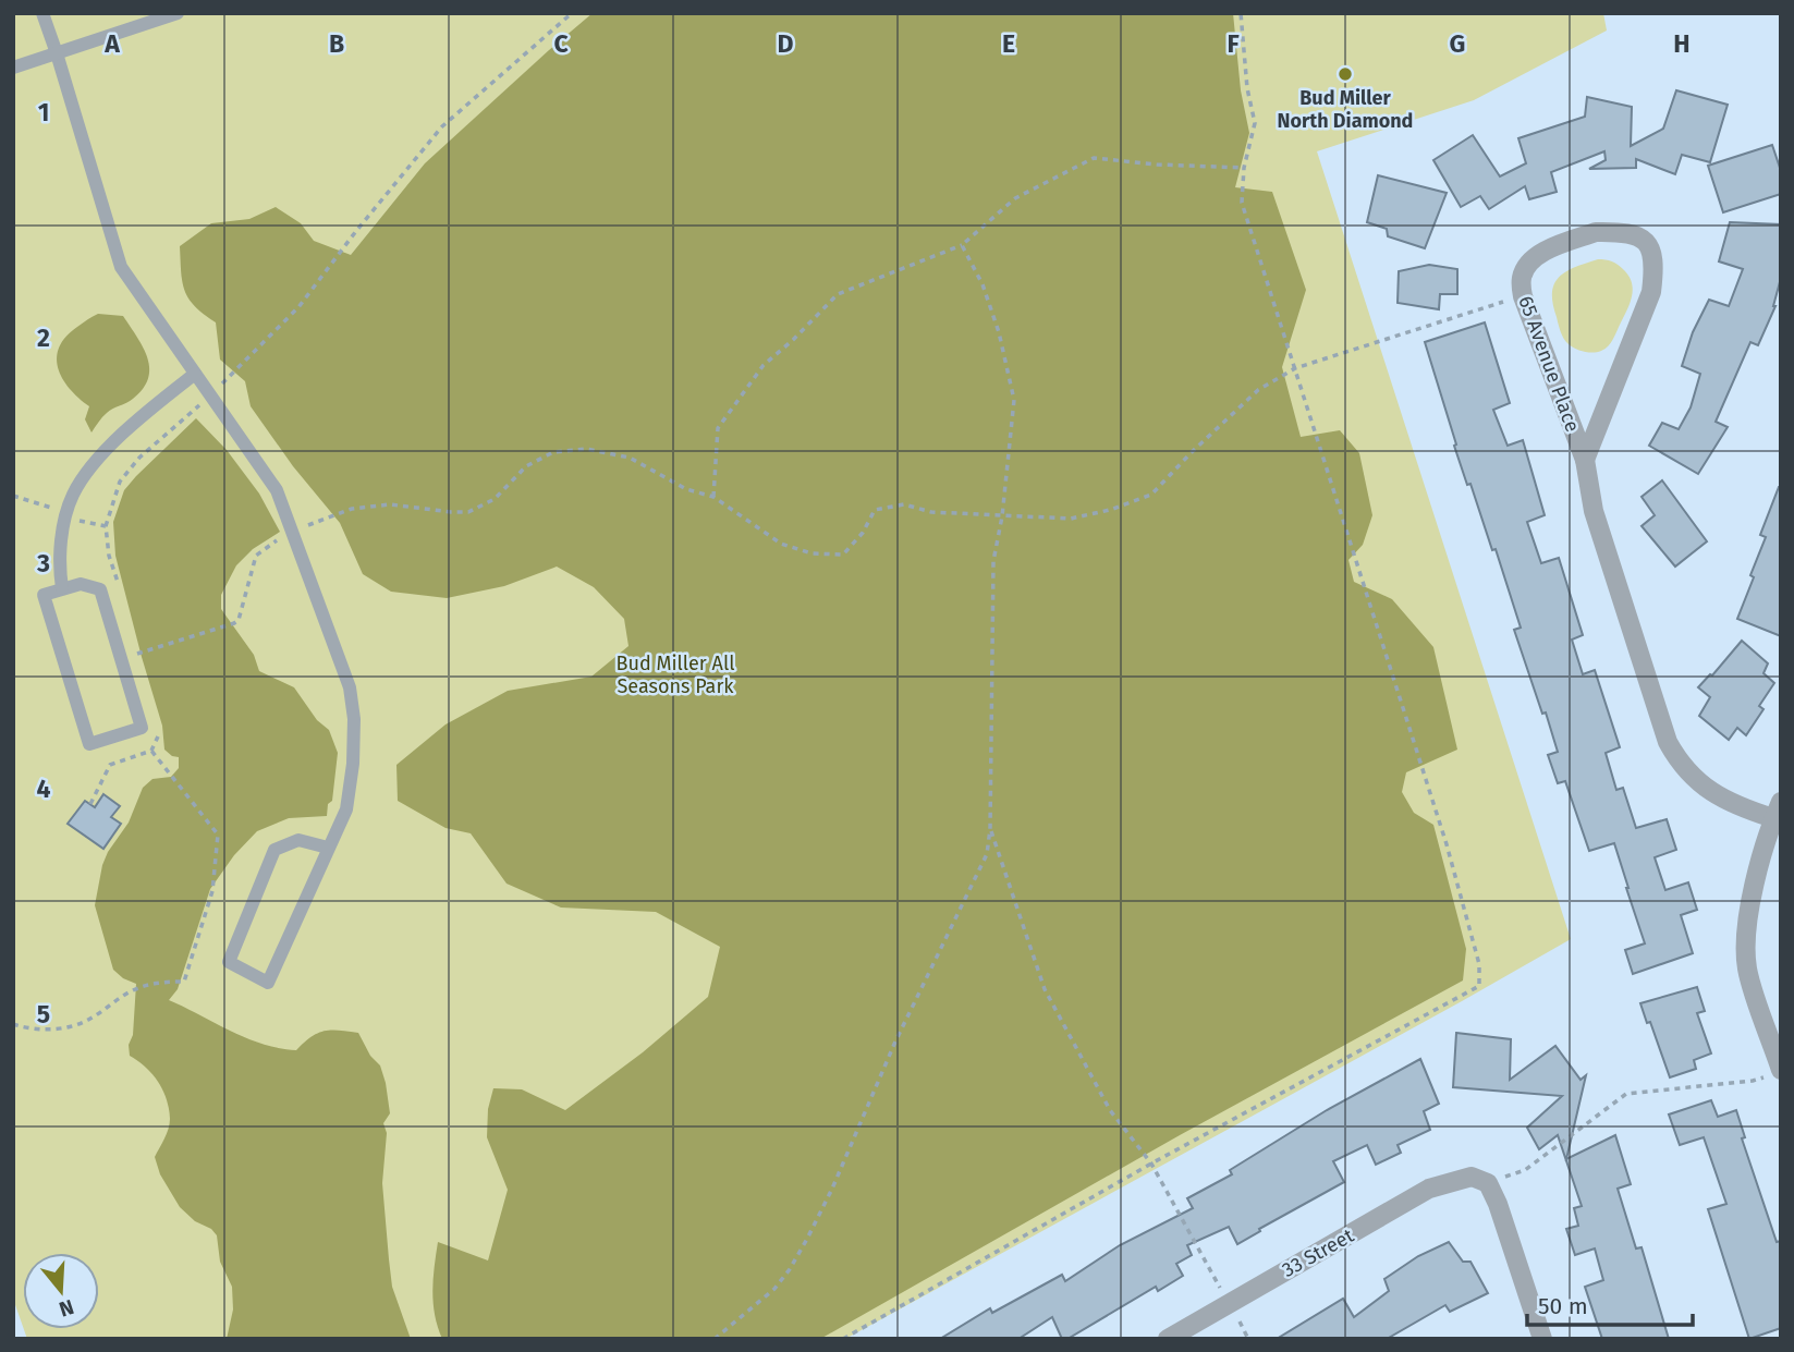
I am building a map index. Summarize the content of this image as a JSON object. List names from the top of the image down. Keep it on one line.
{"streets":{"street":["65 Avenue Place","33 Street"]},"parks":["Bud Miller All Seasons Park"],"places":["Bud Miller North Diamond"],"scale_bar":"50 m","north":"bottom","grid":{"columns":["A","B","C","D","E","F","G","H"],"rows":["1","2","3","4","5"]}}
